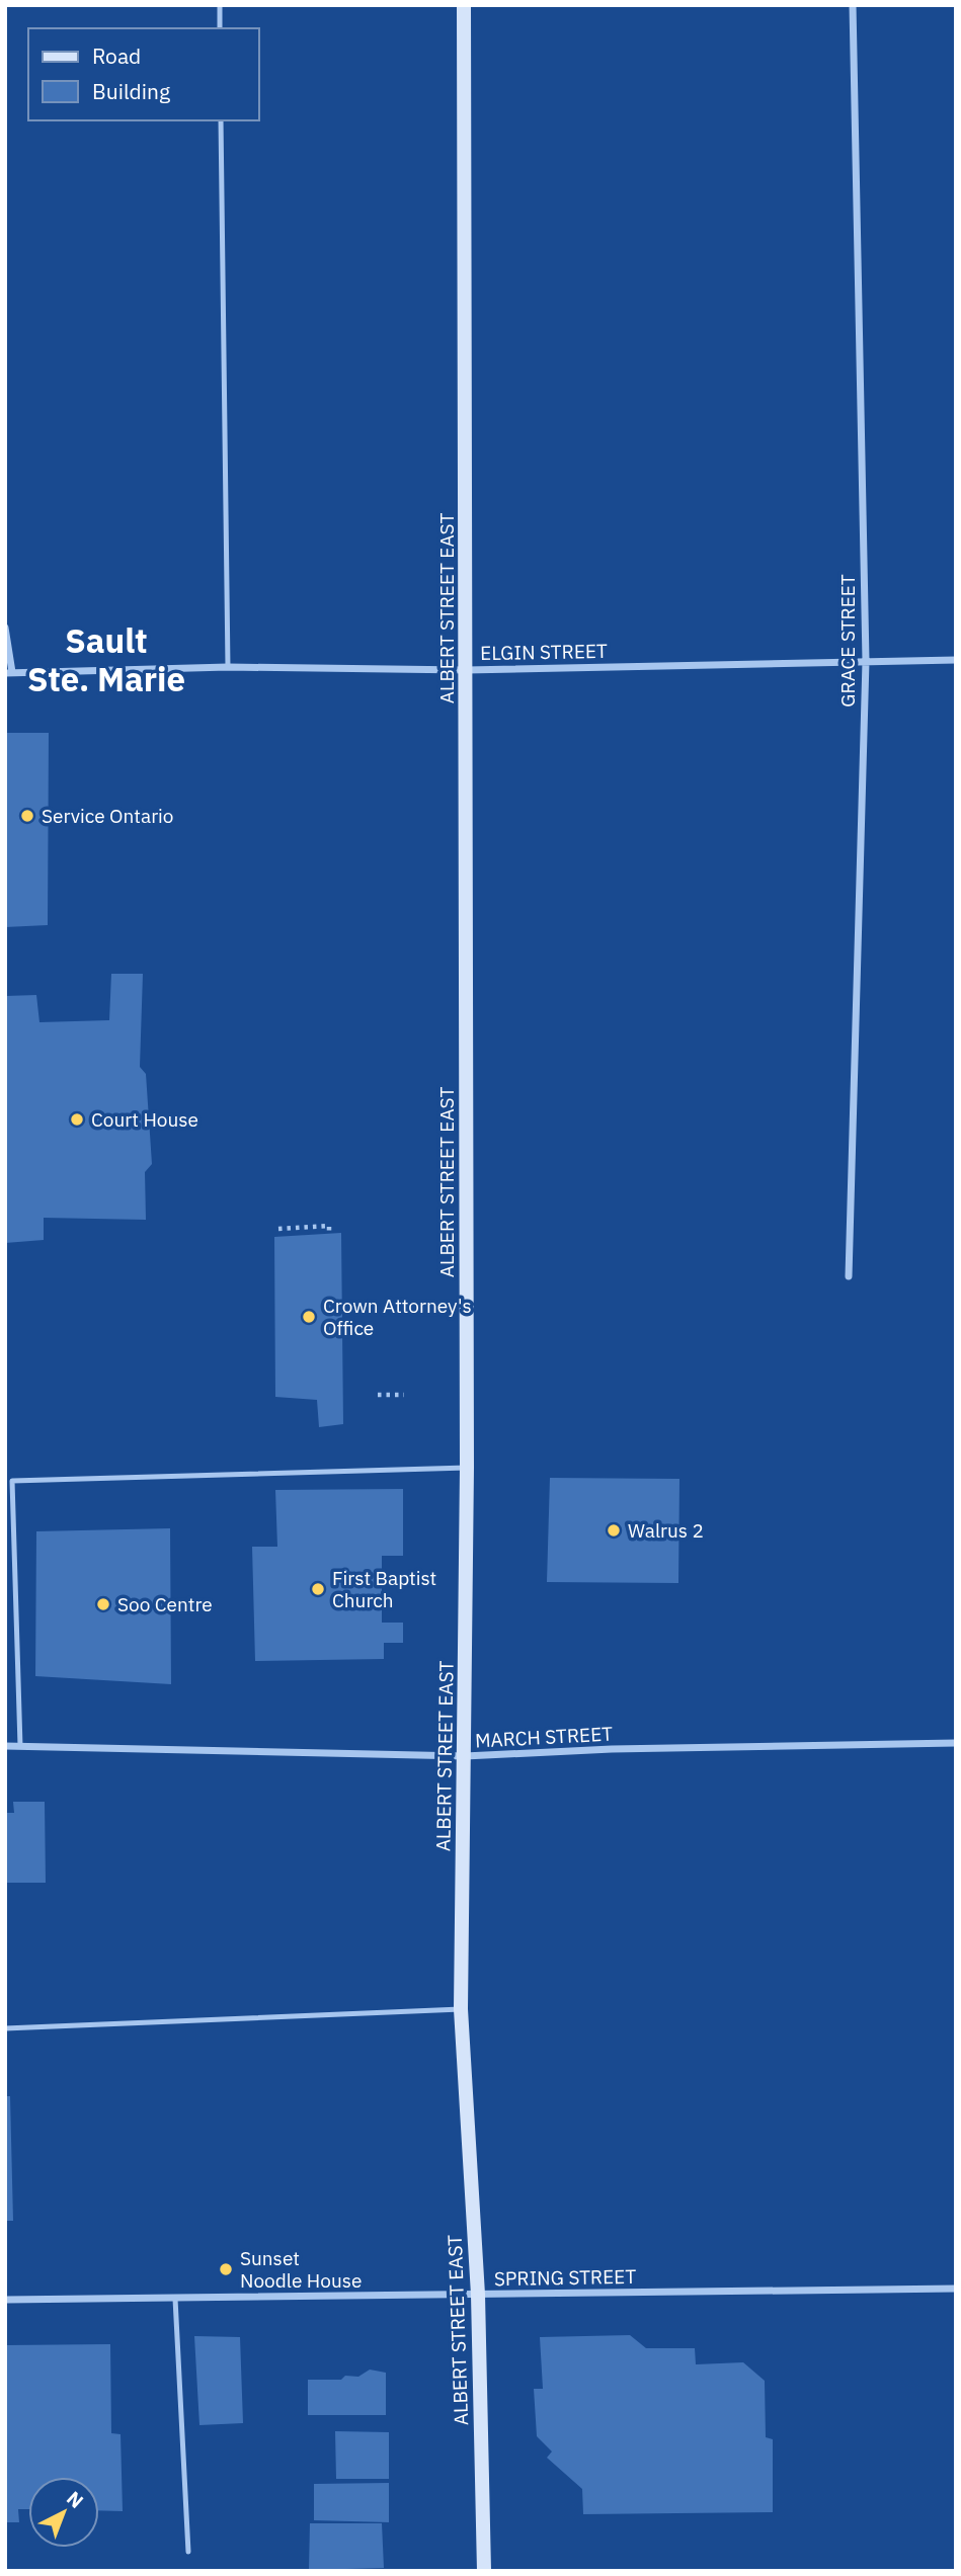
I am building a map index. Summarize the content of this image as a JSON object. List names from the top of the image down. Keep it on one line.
{"streets":{"main road":["ALBERT STREET EAST"],"street":["GRACE STREET","ELGIN STREET","MARCH STREET","SPRING STREET"]},"crossings":[["ALBERT STREET EAST","ELGIN STREET"],["ALBERT STREET EAST","MARCH STREET"],["ALBERT STREET EAST","SPRING STREET"],["GRACE STREET","ELGIN STREET"]],"districts":["Sault Ste. Marie"],"places":["Service Ontario","Court House","Crown Attorney's Office","Walrus 2","First Baptist Church","Soo Centre","Sunset Noodle House"],"legend":["Road","Building"],"north":"top right"}
